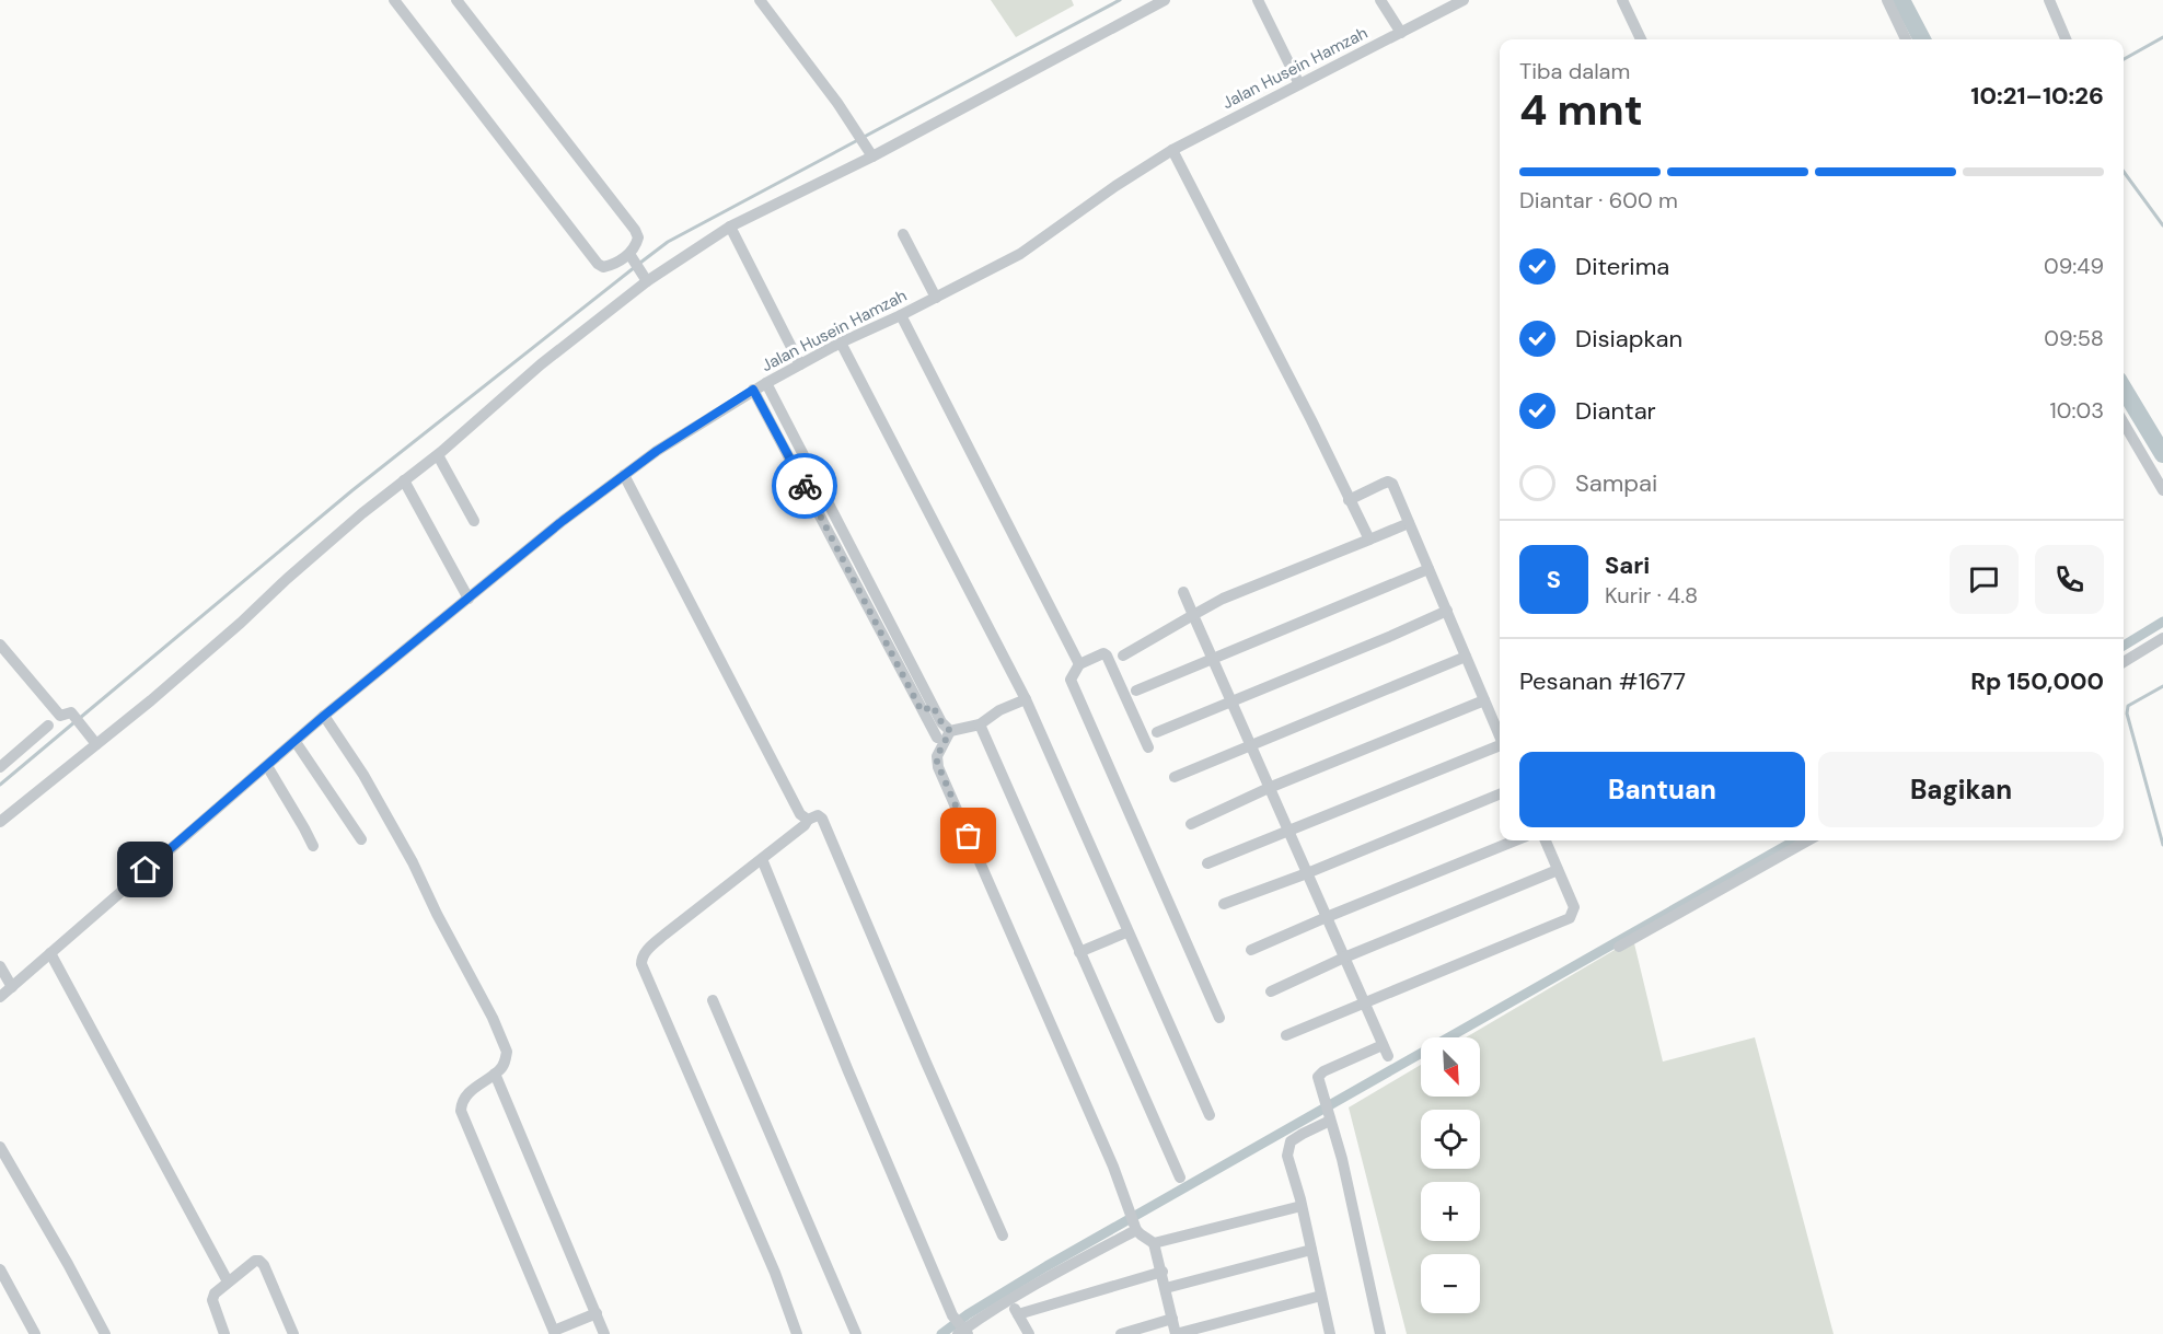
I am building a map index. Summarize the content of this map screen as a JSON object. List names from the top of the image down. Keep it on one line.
{"streets":{"street":["Jalan Husein Hamzah"]},"north":"bottom right","page":{"heading":["4 mnt","Tiba dalam","10:21–10:26"],"panel":["Sari","Kurir · 4.8","Pesanan #1677","Rp 150,000"],"bar":"Diantar · 600 m","list":[["Diterima","09:49"],["Disiapkan","09:58"],["Diantar","10:03"],"Sampai"],"round":"S","buttons":["Bantuan","Bagikan"],"map_buttons":["+","−"]}}
